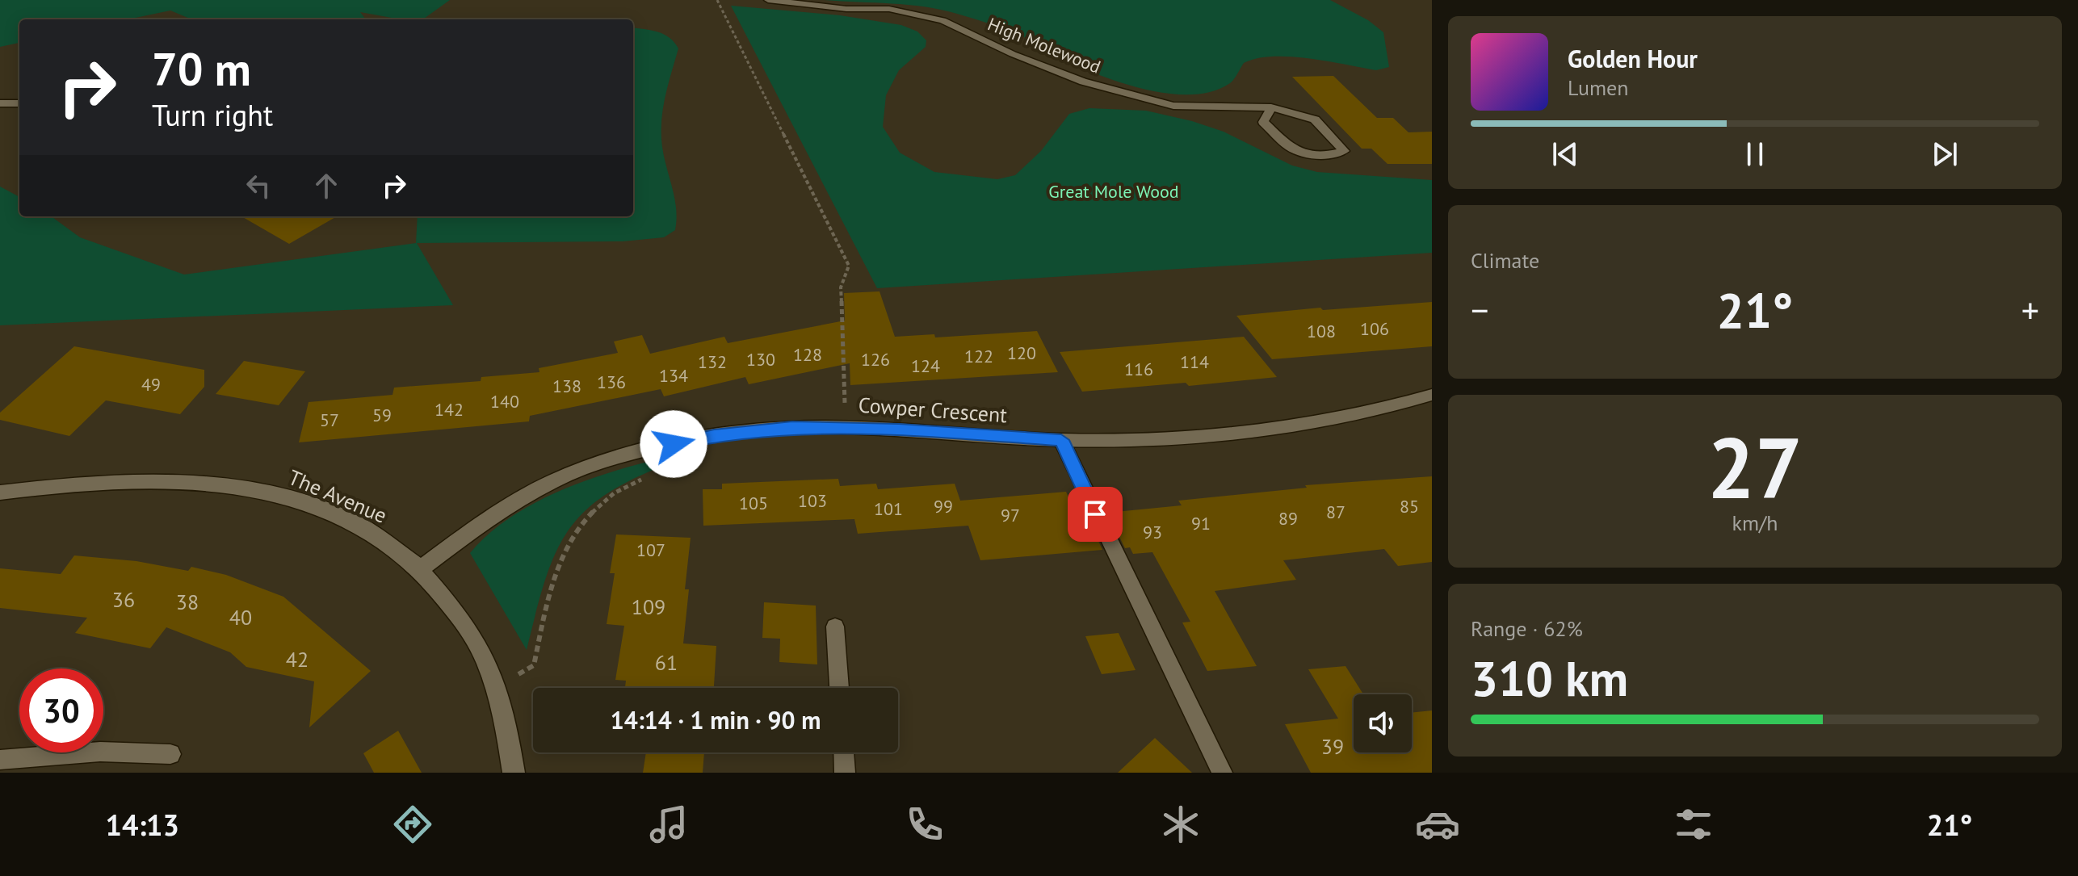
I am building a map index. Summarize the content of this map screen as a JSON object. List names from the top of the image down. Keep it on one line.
{"streets":{"street":["Cowper Crescent","The Avenue"],"lane":["High Molewood"]},"crossings":[["Cowper Crescent","The Avenue"]],"parks":["Great Mole Wood"],"house_numbers":["106","108","120","128","122","130","126","132","114","124","116","134","136","49","138","140","142","59","57","103","105","99","85","101","87","97","89","91","93","107","36","38","109","40","42","61","39"],"page":{"turn":["70 m","Turn right"],"song":["Golden Hour","Lumen"],"tile":["Climate",["27","km/h"],["Range · 62%","310 km"]],"heat":["−","21°","+"],"limit":"30","trip":"14:14 · 1 min · 90 m","tabs":["14:13","21°"]}}
